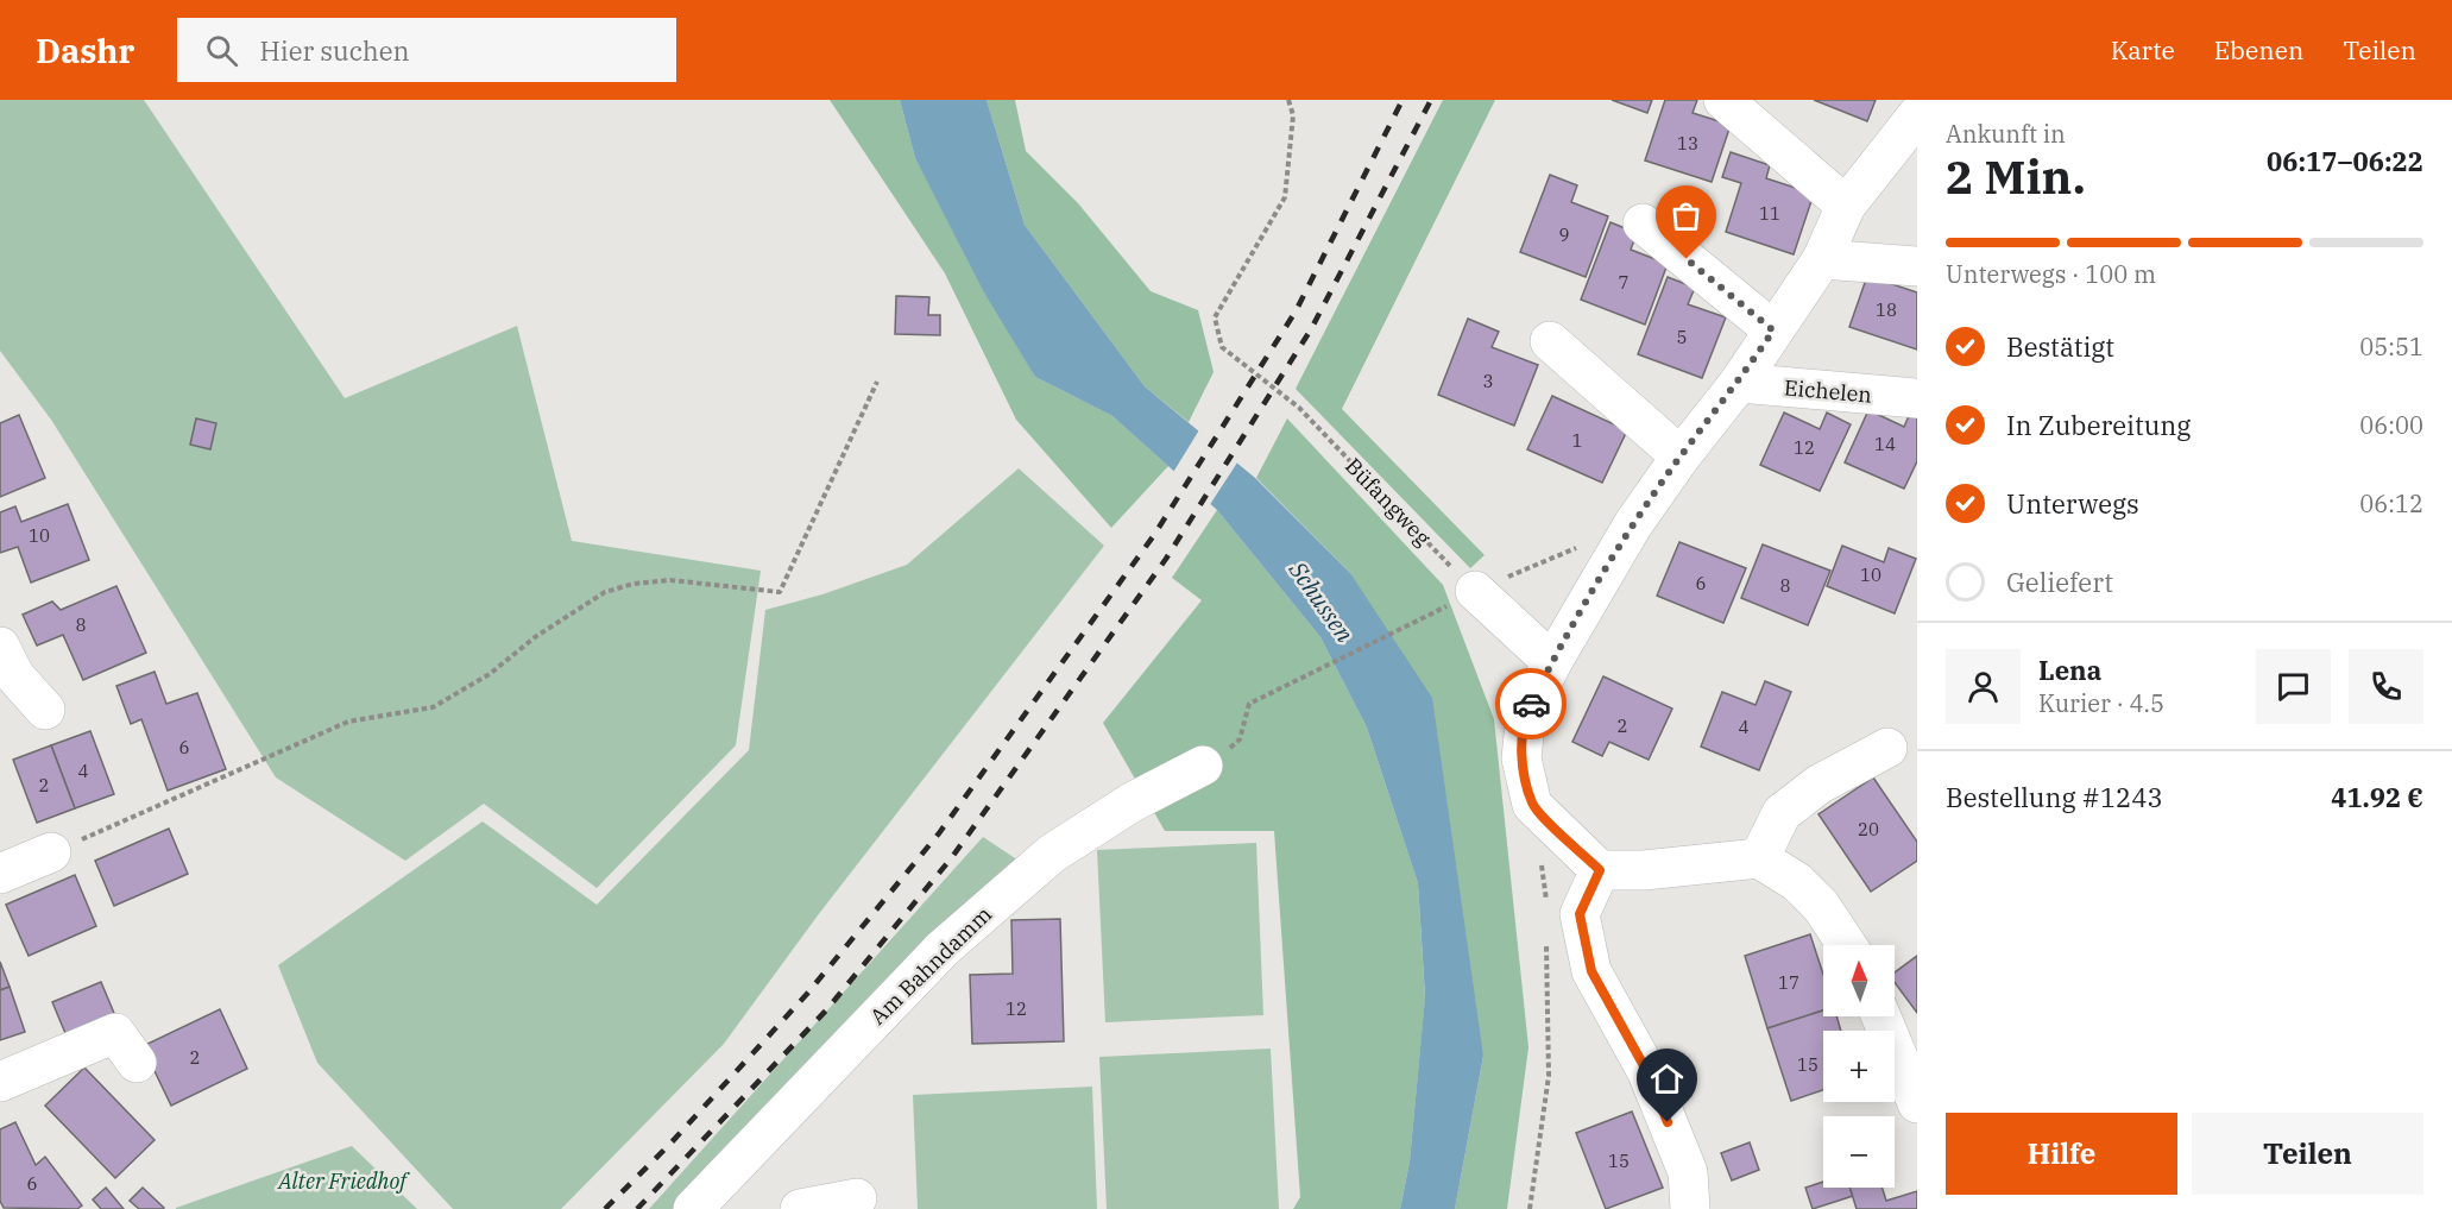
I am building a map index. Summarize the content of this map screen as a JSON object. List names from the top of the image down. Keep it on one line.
{"streets":{"street":["Eichelen","Am Bahndamm"],"path":["Büfangweg"]},"water":["Schussen"],"parks":["Alter Friedhof"],"house_numbers":["13","11","9","7","18","5","3","1","14","12","10","10","6","8","8","2","4","6","4","2","20","17","12","2","15","15","6"],"north":"top","page":{"header":"Dashr","search":"Hier suchen","nav":["Karte","Ebenen","Teilen"],"heading":["2 Min.","Ankunft in","06:17–06:22"],"panel":["Lena","Kurier · 4.5","Bestellung #1243","41.92 €"],"bar":"Unterwegs · 100 m","list":[["Bestätigt","05:51"],["In Zubereitung","06:00"],["Unterwegs","06:12"],"Geliefert"],"map_buttons":["+","−"],"buttons":["Hilfe","Teilen"]}}
